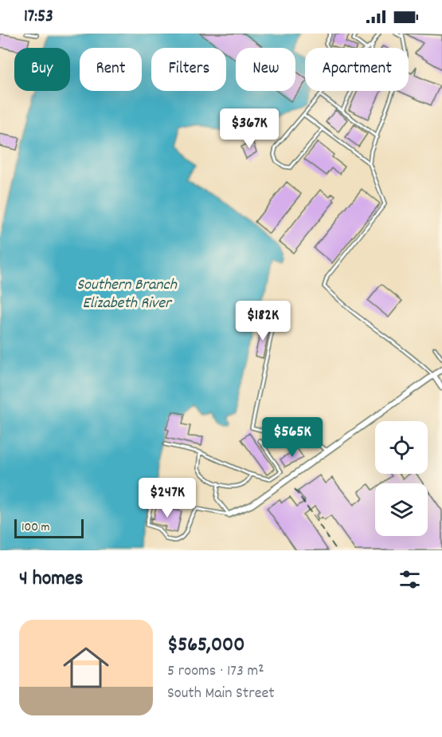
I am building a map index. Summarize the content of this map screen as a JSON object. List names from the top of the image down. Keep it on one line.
{"water":["Southern Branch Elizabeth River"],"scale_bar":"100 m","page":{"status":"17:53","chip":["Buy","Rent","Filters","New","Apartment"],"price":["$367K","$182K","$565K","$247K"],"scale":"100 m","heading":"4 homes","list":[{"name":"$565,000","note":"5 rooms · 173 m² · South Main Street"}]}}
